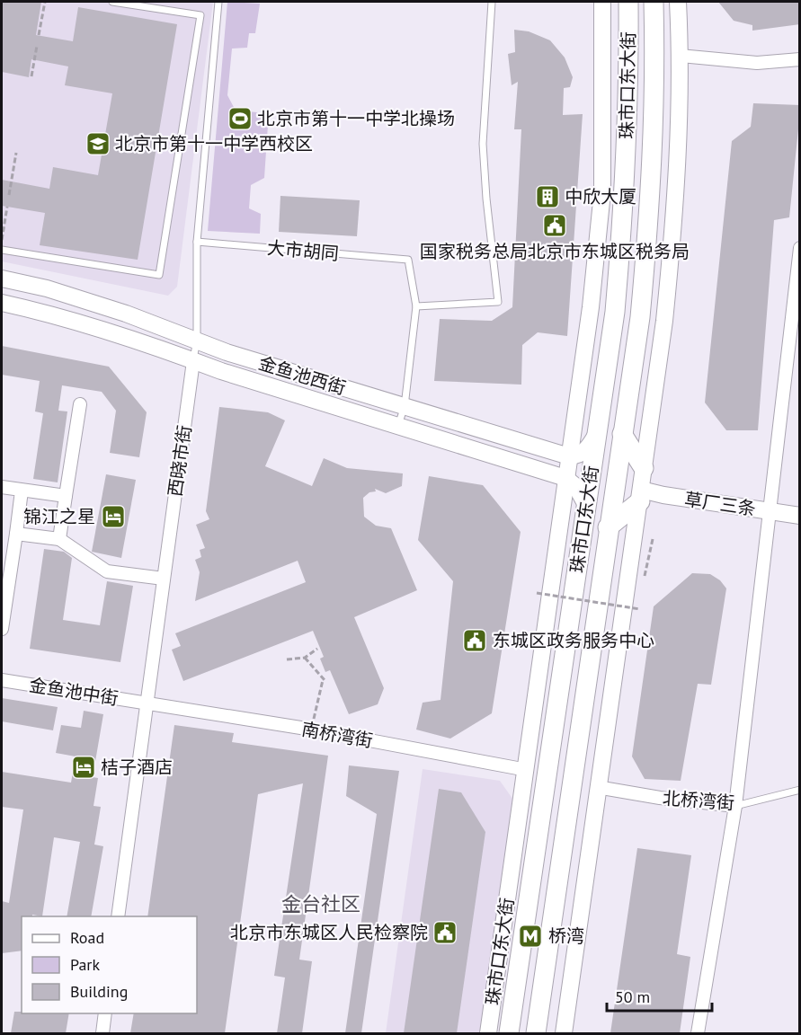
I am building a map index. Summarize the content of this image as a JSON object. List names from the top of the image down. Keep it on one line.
{"streets":{"main road":["珠市口东大街"],"street":["金鱼池西街","西晓市街","草厂三条","金鱼池中街","南桥湾街","北桥湾街"],"lane":["大市胡同"]},"crossings":[["珠市口东大街","金鱼池西街"],["珠市口东大街","南桥湾街"],["大市胡同","西晓市街"],["金鱼池西街","西晓市街"],["西晓市街","金鱼池中街"],["西晓市街","南桥湾街"],["金鱼池中街","南桥湾街"]],"districts":["金台社区"],"places":{"sports":["北京市第十一中学北操场"],"school or university":["北京市第十一中学西校区"],"building":["中欣大厦"],"public building":["国家税务总局北京市东城区税务局","东城区政务服务中心","北京市东城区人民检察院"],"hotel":["锦江之星","桔子酒店"],"metro station":["桥湾"]},"legend":["Road","Park","Building"],"scale_bar":"50 m"}
